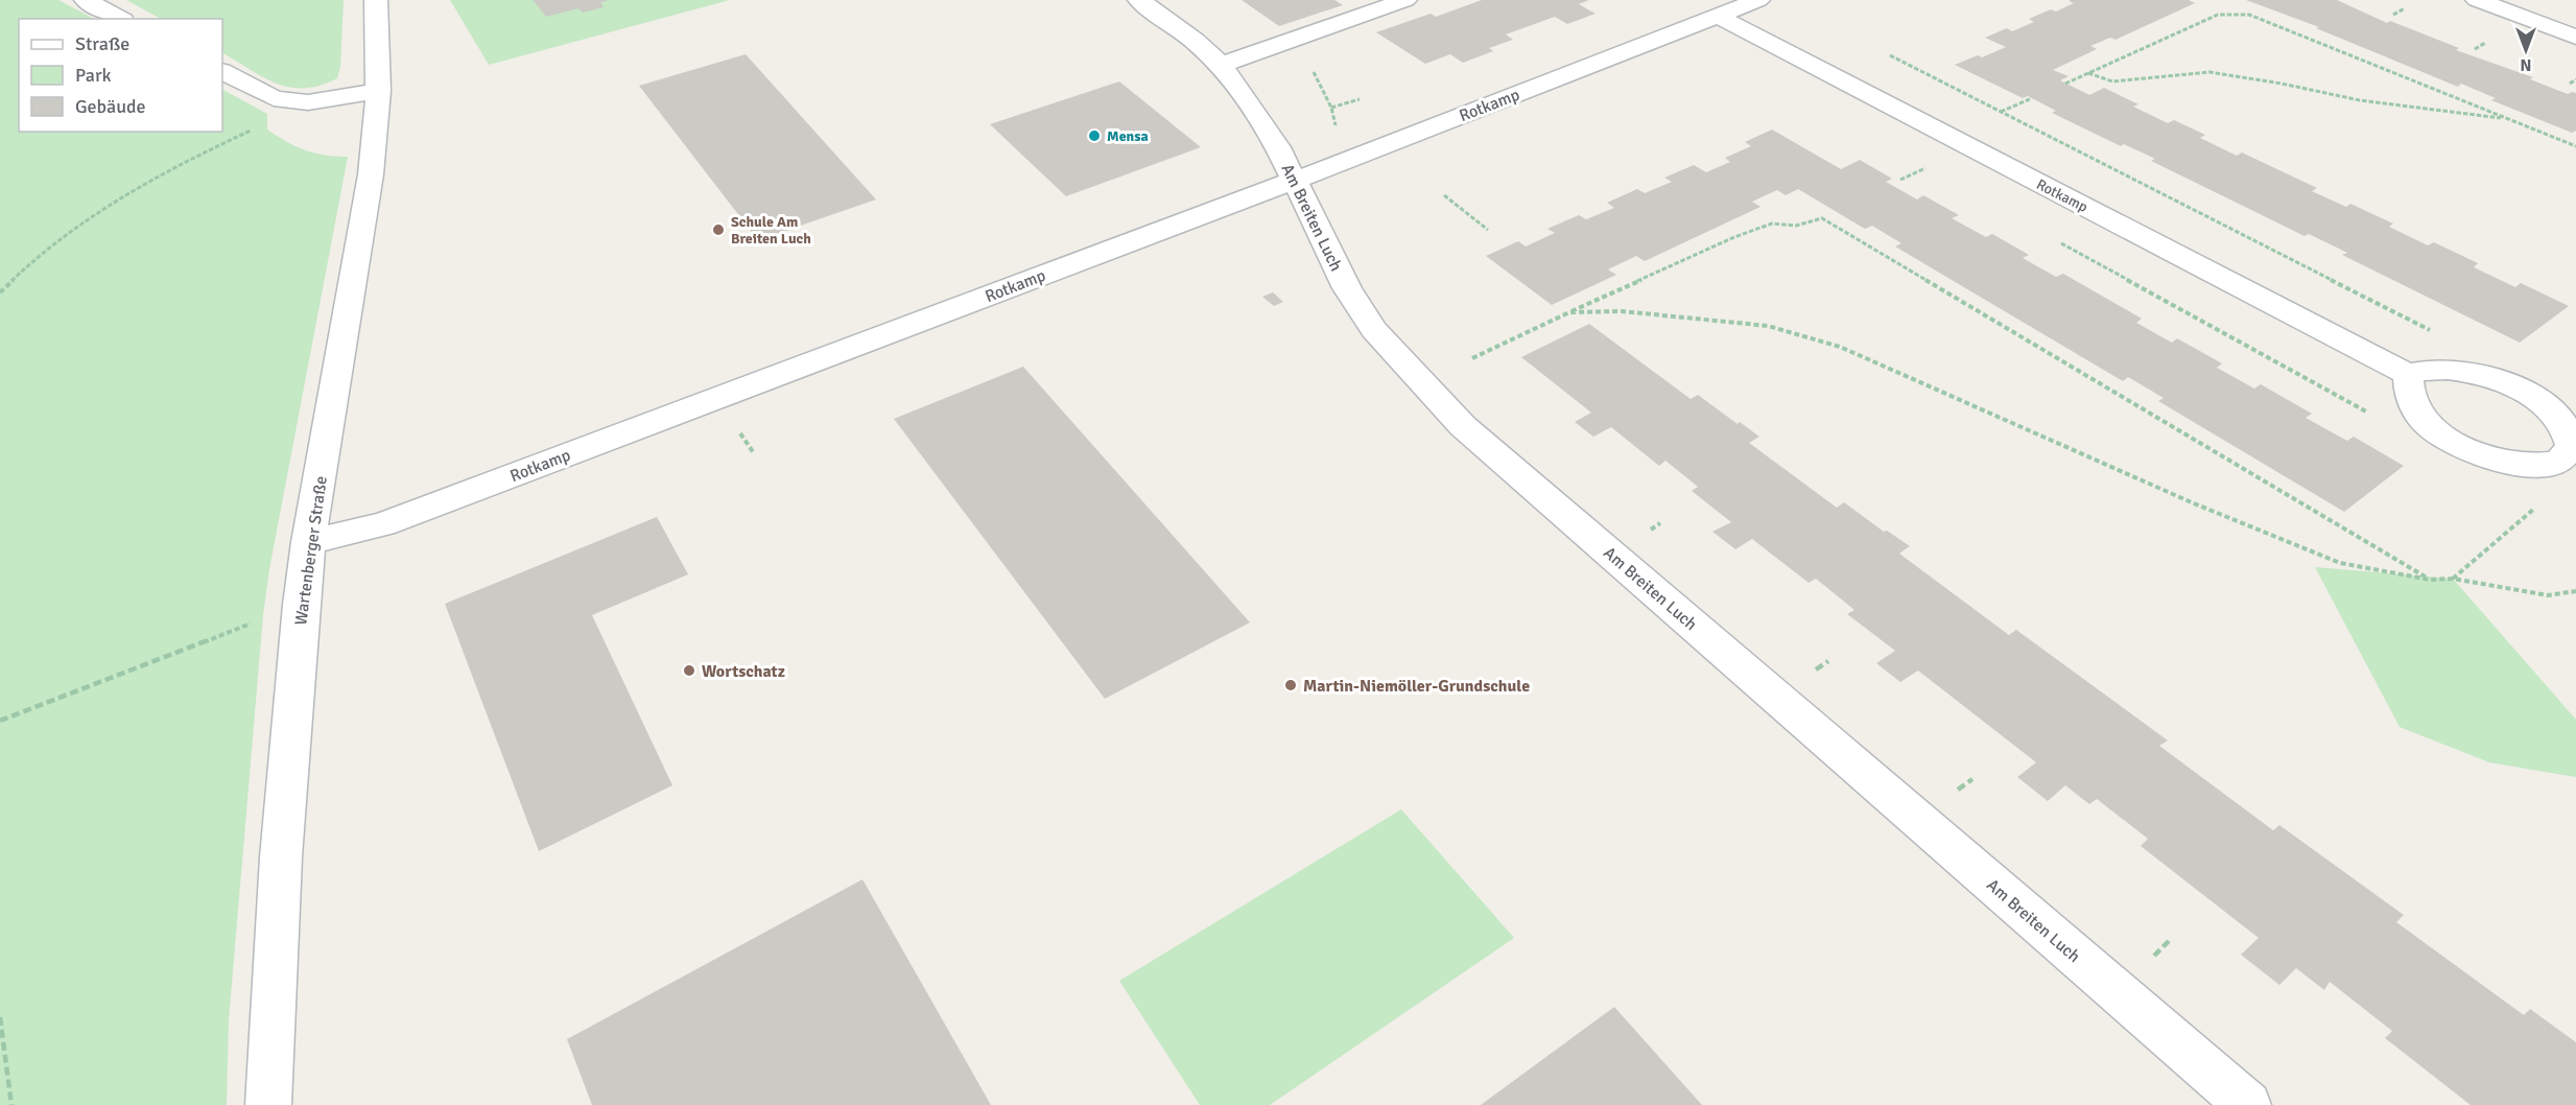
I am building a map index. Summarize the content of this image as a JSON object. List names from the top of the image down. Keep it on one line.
{"streets":{"street":["Rotkamp","Am Breiten Luch","Wartenberger Straße"]},"crossings":[["Rotkamp","Am Breiten Luch"],["Rotkamp","Wartenberger Straße"]],"places":["Mensa","Schule Am Breiten Luch","Wortschatz","Martin-Niemöller-Grundschule"],"legend":["Straße","Park","Gebäude"],"north":"bottom"}
